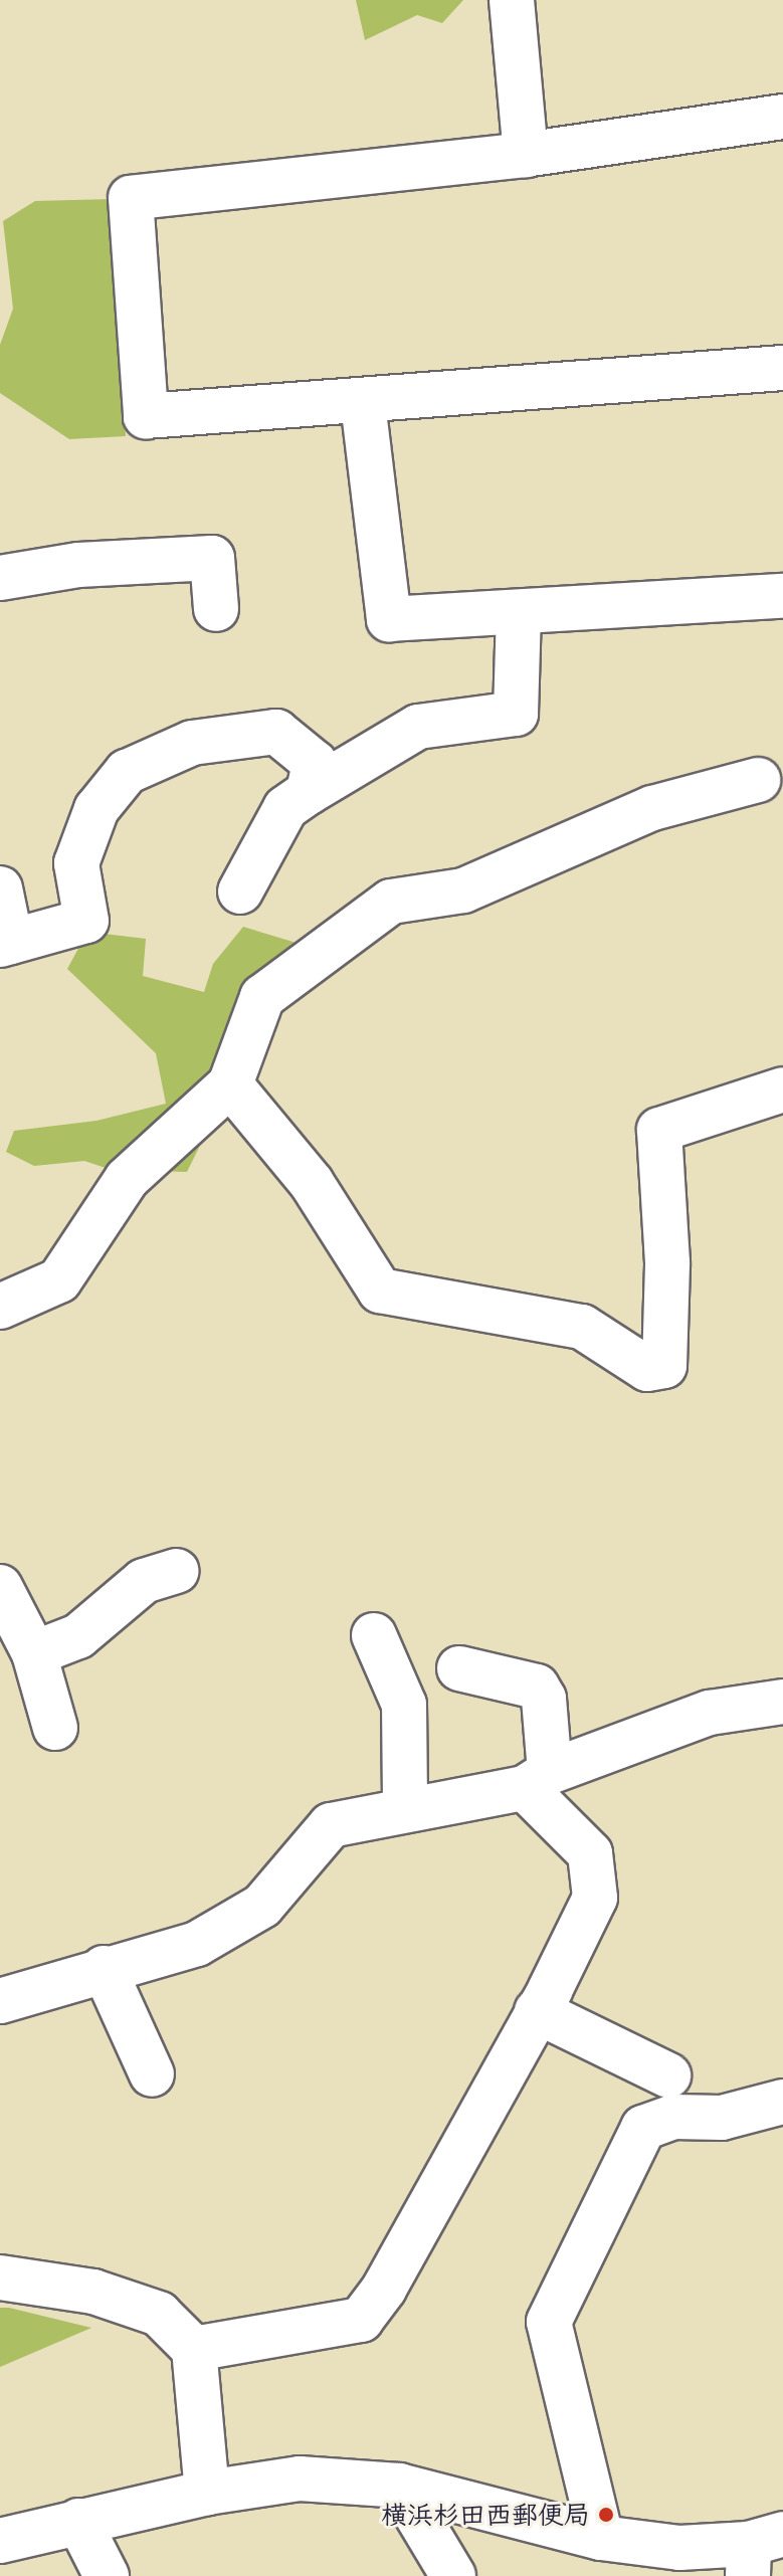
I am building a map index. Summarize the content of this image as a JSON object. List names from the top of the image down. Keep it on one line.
{"places":["横浜杉田西郵便局"]}
